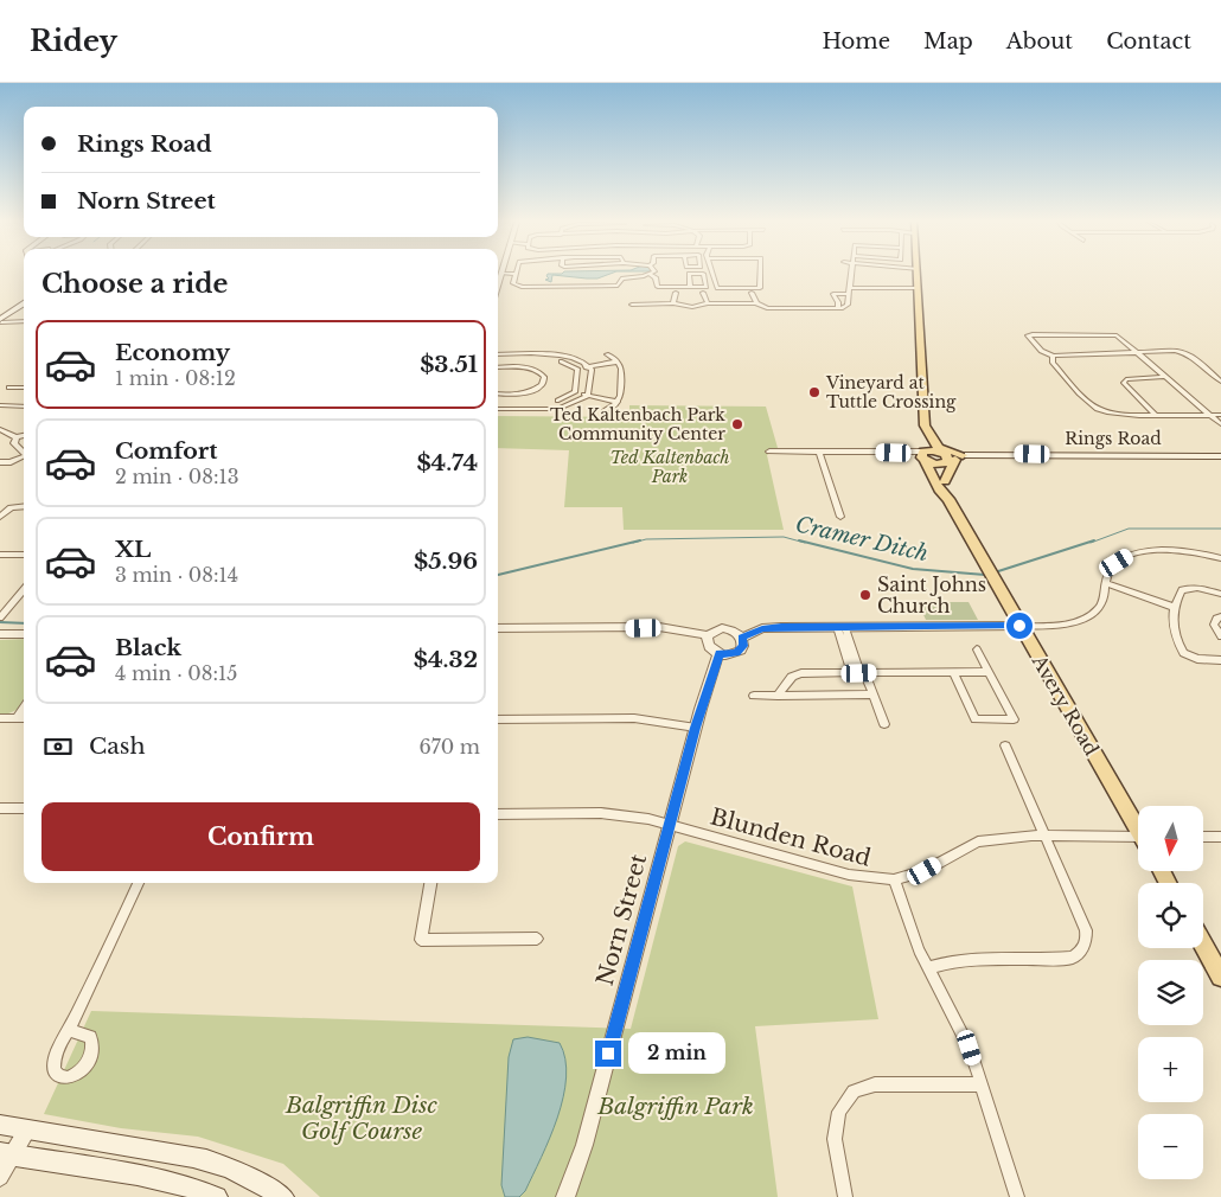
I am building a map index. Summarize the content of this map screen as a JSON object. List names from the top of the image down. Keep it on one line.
{"streets":{"main road":["Rings Road","Avery Road"],"street":["Blunden Road","Norn Street"]},"crossings":[["Rings Road","Avery Road"],["Blunden Road","Norn Street"]],"water":["Cramer Ditch"],"parks":["Ted Kaltenbach Park","Balgriffin Disc Golf Course","Balgriffin Park"],"places":["Vineyard at Tuttle Crossing","Ted Kaltenbach Park Community Center","Saint Johns Church"],"north":"bottom","page":{"header":"Ridey","nav":["Home","Map","About","Contact"],"banner":["Rings Road","Norn Street"],"heading":"Choose a ride","list":[{"name":"Economy","note":"1 min · 08:12","value":"$3.51"},{"name":"Comfort","note":"2 min · 08:13","value":"$4.74"},{"name":"XL","note":"3 min · 08:14","value":"$5.96"},{"name":"Black","note":"4 min · 08:15","value":"$4.32"}],"pay":["Cash","670 m"],"buttons":"Confirm","map_buttons":["+","−"],"bubble":"2 min"}}
